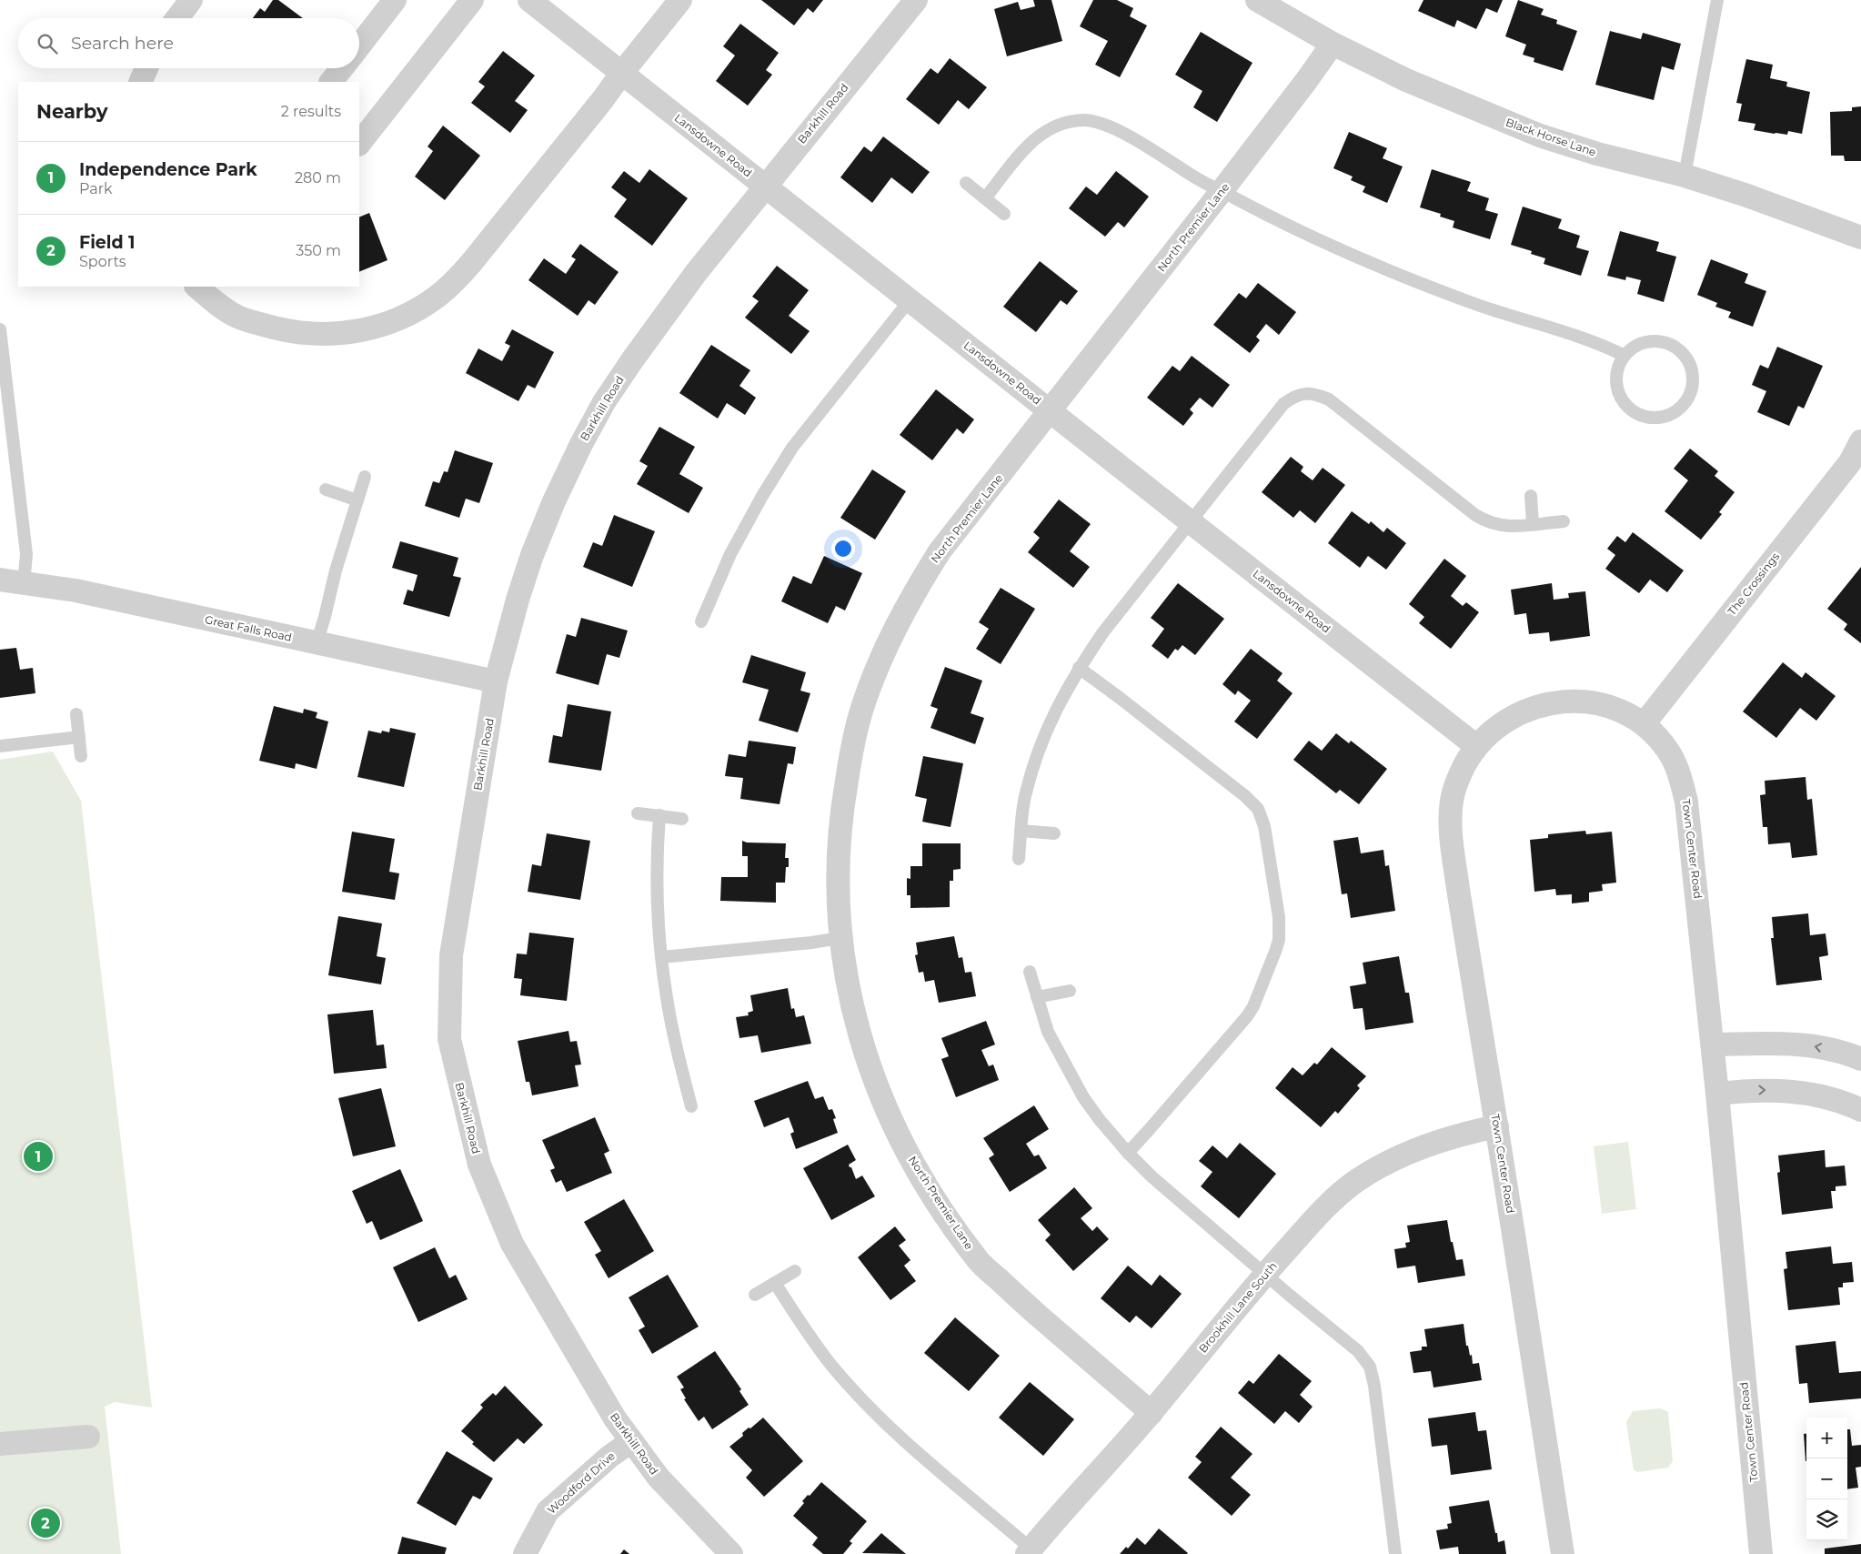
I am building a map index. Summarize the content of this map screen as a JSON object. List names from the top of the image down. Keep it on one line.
{"streets":{"street":["Barkhill Road","Black Horse Lane","Lansdowne Road","North Premier Lane","The Crossings","Great Falls Road","Town Center Road","Brookhill Lane South","Woodford Drive"]},"crossings":[["Barkhill Road","Lansdowne Road"],["Barkhill Road","Great Falls Road"],["Barkhill Road","Woodford Drive"],["Black Horse Lane","North Premier Lane"],["Lansdowne Road","North Premier Lane"],["Lansdowne Road","Town Center Road"],["North Premier Lane","Brookhill Lane South"],["The Crossings","Town Center Road"],["Town Center Road","Brookhill Lane South"]],"page":{"search":"Search here","heading":["Nearby","2 results"],"list":[{"mark":"1","name":"Independence Park","note":"Park","value":"280 m"},{"mark":"2","name":"Field 1","note":"Sports","value":"350 m"}],"pins":["1","2"],"map_buttons":["+","−"]}}
